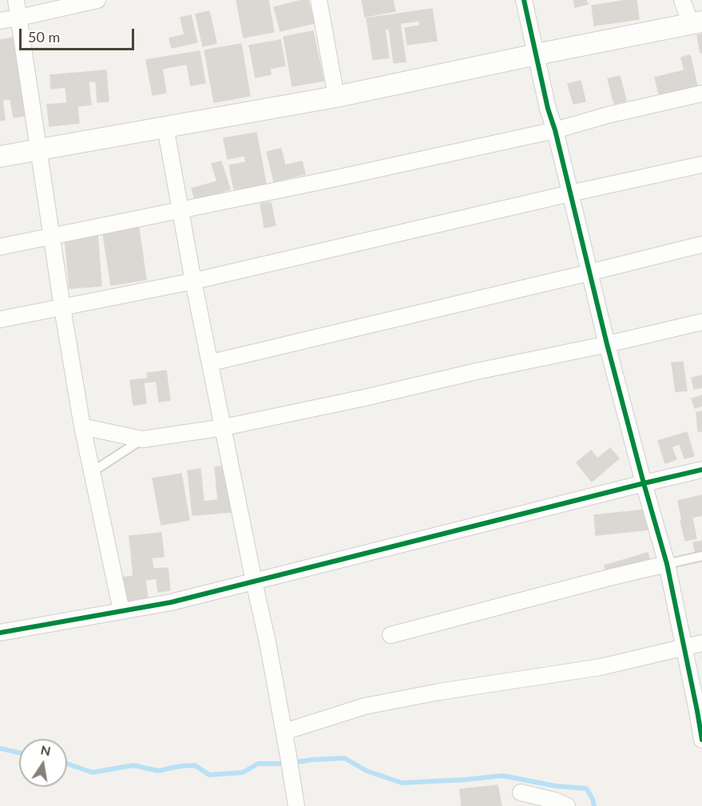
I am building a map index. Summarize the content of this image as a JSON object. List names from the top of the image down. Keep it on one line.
{"scale_bar":"50 m","north":"top"}
